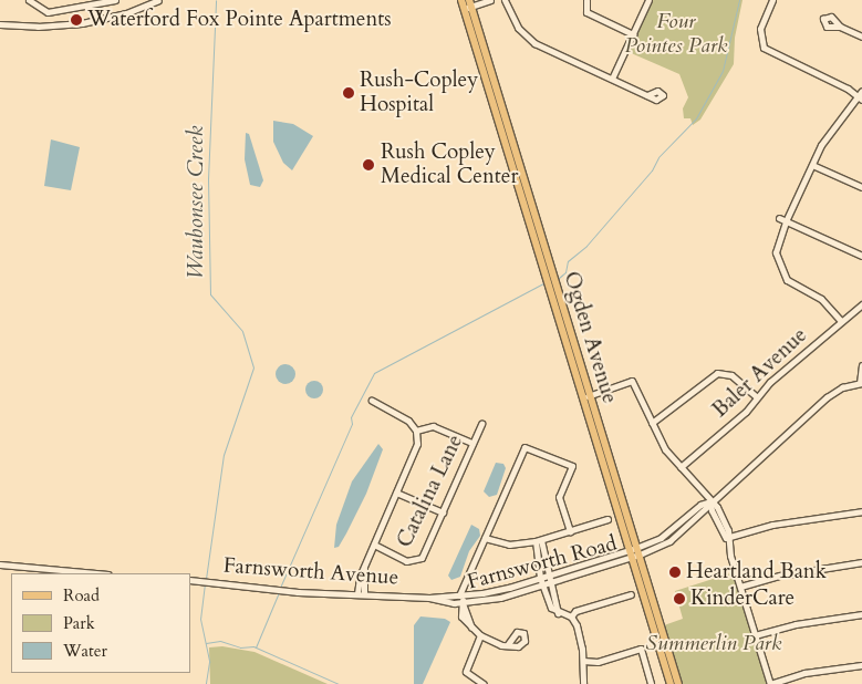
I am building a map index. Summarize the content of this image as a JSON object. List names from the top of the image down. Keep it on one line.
{"streets":{"main road":["Ogden Avenue"],"street":["Baler Avenue","Catalina Lane","Farnsworth Road","Farnsworth Avenue"]},"crossings":[["Ogden Avenue","Farnsworth Road"],["Farnsworth Road","Farnsworth Avenue"]],"water":["Waubonsee Creek"],"parks":["Four Pointes Park","Summerlin Park"],"places":["Waterford Fox Pointe Apartments","Rush-Copley Hospital","Rush Copley Medical Center","Heartland Bank","KinderCare"],"legend":["Road","Park","Water"]}
